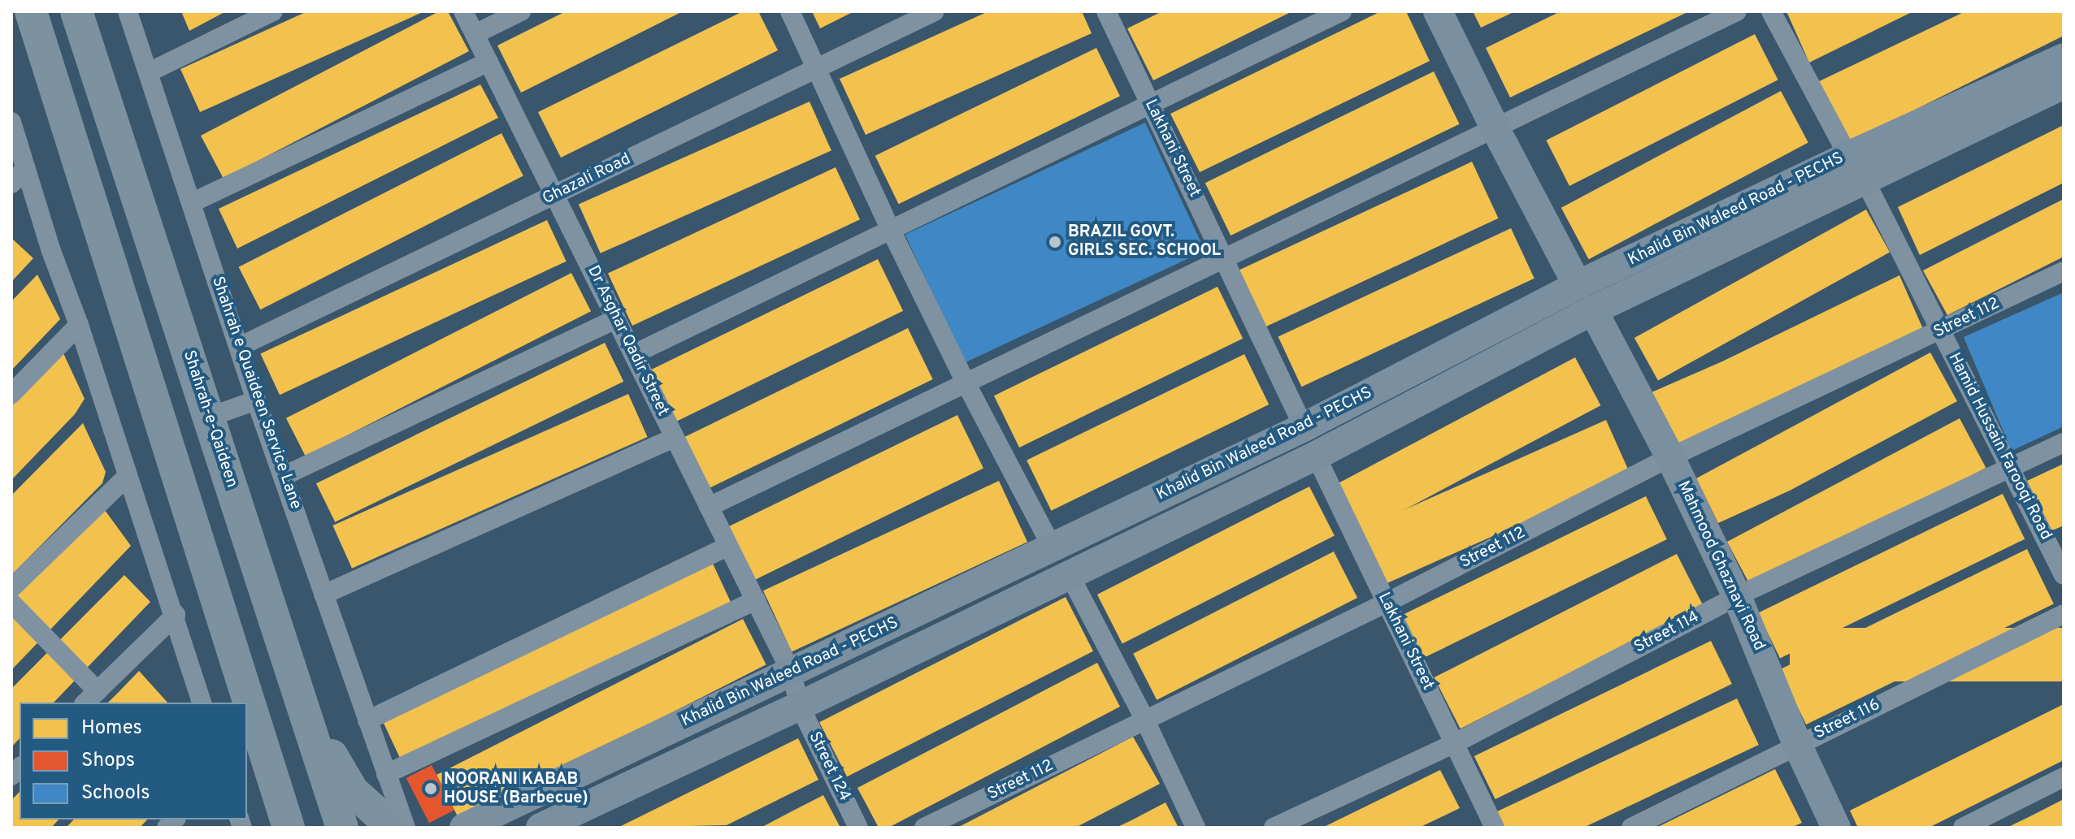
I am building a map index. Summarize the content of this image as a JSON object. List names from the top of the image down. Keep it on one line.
{"streets":{"main road":["Khalid Bin Waleed Road - PECHS","Shahrah-e-Qaideen","Mahmood Ghaznavi Road"],"street":["Lakhani Street","Ghazali Road","Street 112","Dr Asghar Qadir Street","Shahrah e Quaideen Service Lane","Hamid Hussain Farooqi Road","Street 114","Street 116","Street 124"]},"crossings":[["Lakhani Street","Khalid Bin Waleed Road - PECHS"],["Lakhani Street","Street 112"],["Lakhani Street","Street 114"],["Ghazali Road","Dr Asghar Qadir Street"],["Ghazali Road","Shahrah e Quaideen Service Lane"],["Khalid Bin Waleed Road - PECHS","Dr Asghar Qadir Street"],["Khalid Bin Waleed Road - PECHS","Hamid Hussain Farooqi Road"],["Khalid Bin Waleed Road - PECHS","Mahmood Ghaznavi Road"],["Khalid Bin Waleed Road - PECHS","Street 124"],["Street 112","Hamid Hussain Farooqi Road"],["Street 112","Mahmood Ghaznavi Road"],["Dr Asghar Qadir Street","Street 124"],["Hamid Hussain Farooqi Road","Street 114"],["Mahmood Ghaznavi Road","Street 114"],["Mahmood Ghaznavi Road","Street 116"]],"places":["BRAZIL GOVT. GIRLS SEC. SCHOOL","NOORANI KABAB HOUSE (Barbecue)"],"legend":["Homes","Shops","Schools"]}
